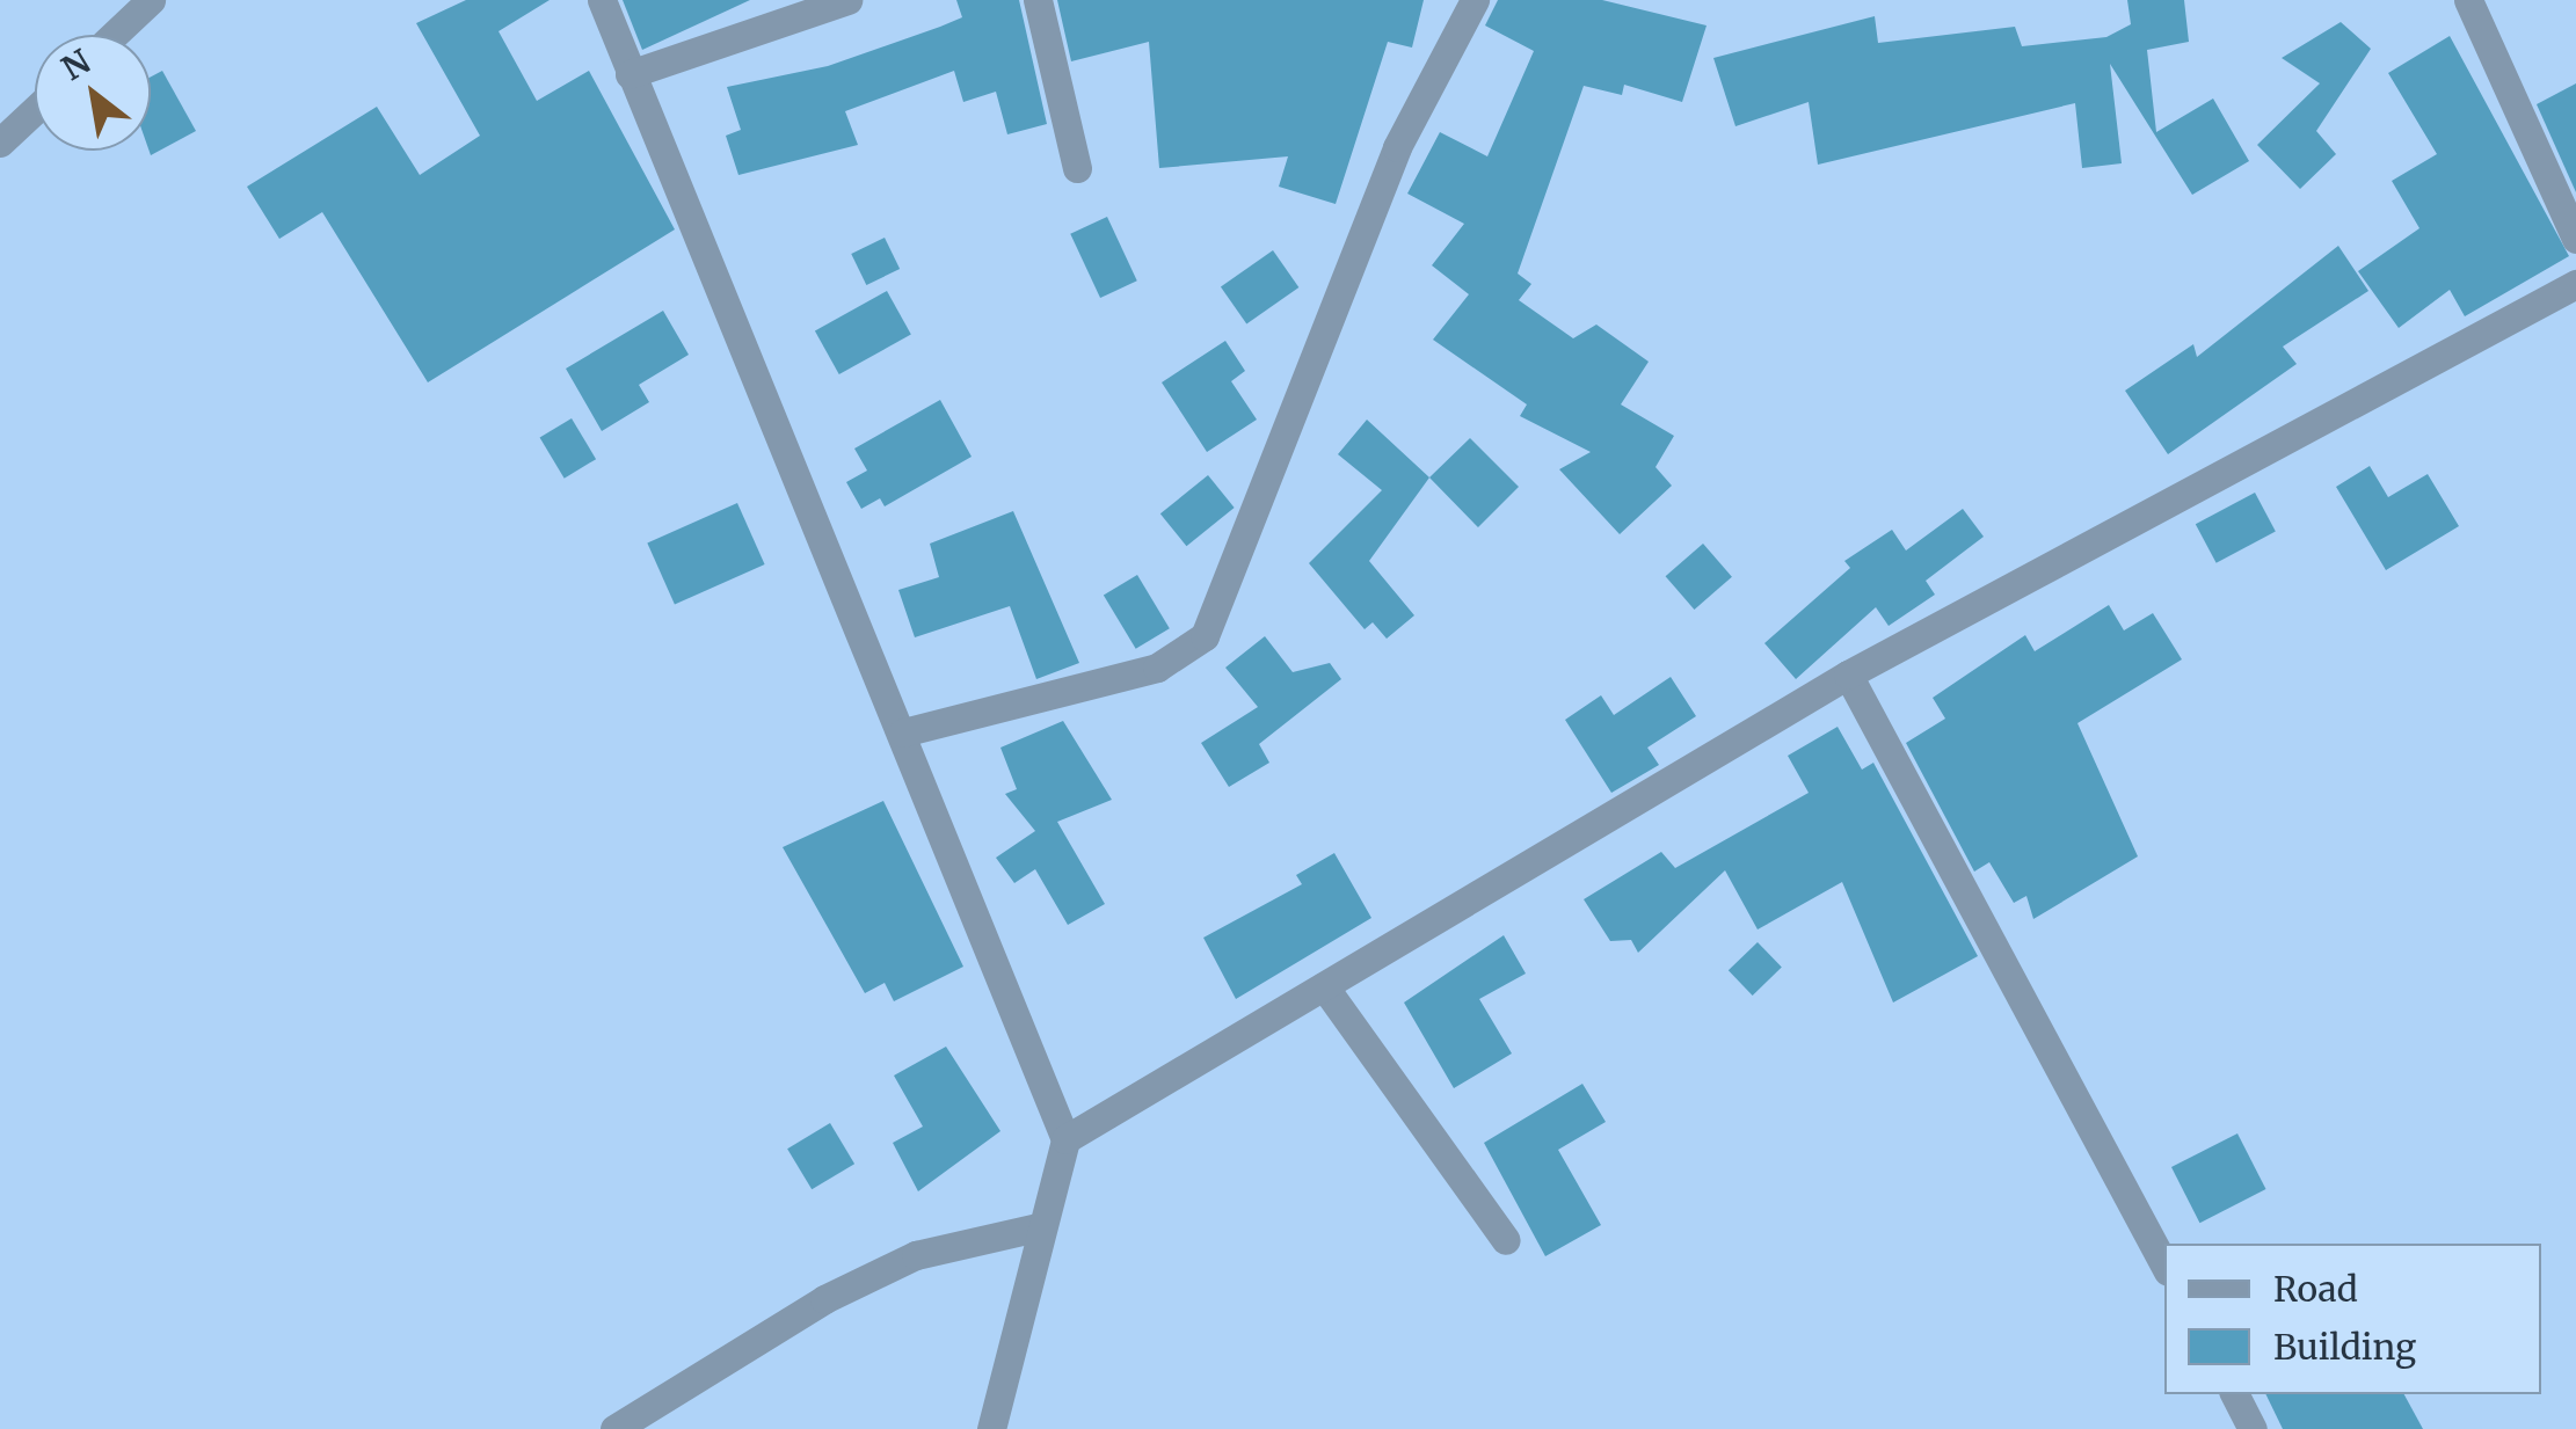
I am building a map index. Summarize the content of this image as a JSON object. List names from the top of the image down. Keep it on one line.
{"legend":["Road","Building"],"north":"top left"}
